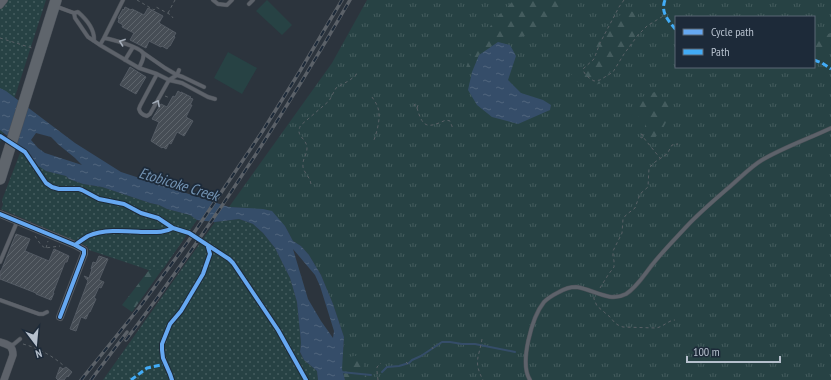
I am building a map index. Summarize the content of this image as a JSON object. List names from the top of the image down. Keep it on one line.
{"water":["Etobicoke Creek"],"legend":["Cycle path","Path"],"scale_bar":"100 m","north":"bottom"}
